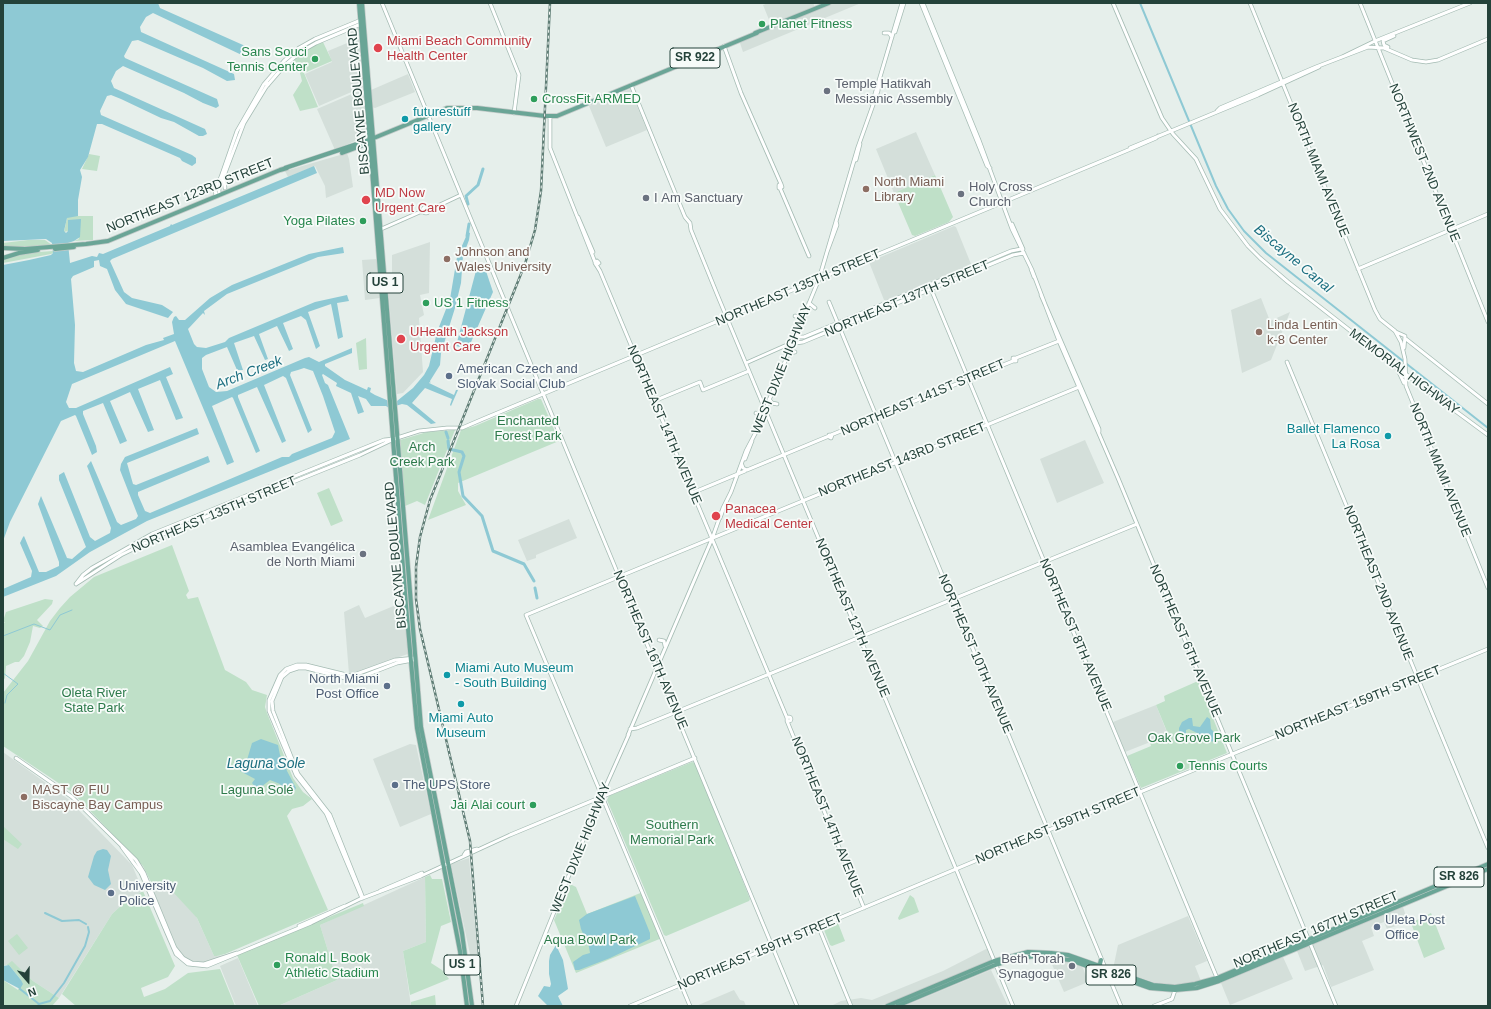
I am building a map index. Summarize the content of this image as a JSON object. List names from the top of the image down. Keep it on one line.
{"streets":{"main road":["SR 922","BISCAYNE BOULEVARD","NORTHEAST 123RD STREET","US 1","SR 826","NORTHEAST 167TH STREET"],"street":["NORTHWEST 2ND AVENUE","NORTH MIAMI AVENUE","NORTHEAST 135TH STREET","NORTHEAST 137TH STREET","WEST DIXIE HIGHWAY","MEMORIAL HIGHWAY","NORTHEAST 141ST STREET","NORTHEAST 14TH AVENUE","NORTHEAST 143RD STREET","NORTHEAST 2ND AVENUE","NORTHEAST 12TH AVENUE","NORTHEAST 8TH AVENUE","NORTHEAST 6TH AVENUE","NORTHEAST 16TH AVENUE","NORTHEAST 10TH AVENUE","NORTHEAST 159TH STREET"]},"crossings":[["SR 922","NORTHEAST 123RD STREET"],["SR 922","NORTHEAST 14TH AVENUE"],["SR 922","NORTHEAST 12TH AVENUE"],["BISCAYNE BOULEVARD","NORTHEAST 123RD STREET"],["BISCAYNE BOULEVARD","NORTHEAST 135TH STREET"],["NORTH MIAMI AVENUE","NORTHEAST 135TH STREET"],["NORTH MIAMI AVENUE","MEMORIAL HIGHWAY"],["NORTHEAST 123RD STREET","NORTHEAST 16TH AVENUE"],["NORTHEAST 135TH STREET","WEST DIXIE HIGHWAY"],["NORTHEAST 135TH STREET","MEMORIAL HIGHWAY"],["NORTHEAST 135TH STREET","NORTHEAST 14TH AVENUE"],["NORTHEAST 135TH STREET","NORTHEAST 12TH AVENUE"],["NORTHEAST 135TH STREET","NORTHEAST 6TH AVENUE"],["NORTHEAST 135TH STREET","NORTHEAST 16TH AVENUE"],["NORTHEAST 137TH STREET","WEST DIXIE HIGHWAY"],["NORTHEAST 137TH STREET","NORTHEAST 12TH AVENUE"],["NORTHEAST 137TH STREET","NORTHEAST 8TH AVENUE"],["NORTHEAST 137TH STREET","NORTHEAST 6TH AVENUE"],["NORTHEAST 137TH STREET","NORTHEAST 10TH AVENUE"],["WEST DIXIE HIGHWAY","NORTHEAST 141ST STREET"],["WEST DIXIE HIGHWAY","NORTHEAST 14TH AVENUE"],["WEST DIXIE HIGHWAY","NORTHEAST 143RD STREET"],["WEST DIXIE HIGHWAY","NORTHEAST 12TH AVENUE"],["WEST DIXIE HIGHWAY","NORTHEAST 16TH AVENUE"],["NORTHEAST 141ST STREET","NORTHEAST 14TH AVENUE"],["NORTHEAST 141ST STREET","NORTHEAST 12TH AVENUE"],["NORTHEAST 141ST STREET","NORTHEAST 8TH AVENUE"],["NORTHEAST 141ST STREET","NORTHEAST 6TH AVENUE"],["NORTHEAST 141ST STREET","NORTHEAST 10TH AVENUE"],["NORTHEAST 14TH AVENUE","NORTHEAST 143RD STREET"],["NORTHEAST 14TH AVENUE","NORTHEAST 159TH STREET"],["NORTHEAST 143RD STREET","NORTHEAST 12TH AVENUE"],["NORTHEAST 143RD STREET","NORTHEAST 8TH AVENUE"],["NORTHEAST 143RD STREET","NORTHEAST 6TH AVENUE"],["NORTHEAST 143RD STREET","NORTHEAST 16TH AVENUE"],["NORTHEAST 143RD STREET","NORTHEAST 10TH AVENUE"],["NORTHEAST 2ND AVENUE","NORTHEAST 159TH STREET"],["NORTHEAST 12TH AVENUE","NORTHEAST 159TH STREET"],["NORTHEAST 12TH AVENUE","SR 826"],["NORTHEAST 8TH AVENUE","NORTHEAST 159TH STREET"],["NORTHEAST 8TH AVENUE","NORTHEAST 167TH STREET"],["NORTHEAST 6TH AVENUE","NORTHEAST 159TH STREET"],["NORTHEAST 6TH AVENUE","NORTHEAST 167TH STREET"],["NORTHEAST 16TH AVENUE","NORTHEAST 159TH STREET"],["NORTHEAST 10TH AVENUE","NORTHEAST 159TH STREET"],["NORTHEAST 10TH AVENUE","SR 826"],["SR 826","NORTHEAST 167TH STREET"]],"water":["Biscayne Canal","Arch Creek","Laguna Sole"],"parks":["Enchanted Forest Park","Arch Creek Park","Oleta River State Park","Oak Grove Park","Laguna Solé","Southern Memorial Park","Aqua Bowl Park"],"places":["Planet Fitness","Miami Beach Community Health Center","Sans Souci Tennis Center","Temple Hatikvah Messianic Assembly","CrossFit ARMED","futurestuff gallery","North Miami Library","Holy Cross Church","I Am Sanctuary","MD Now Urgent Care","Yoga Pilates","Johnson and Wales University","US 1 Fitness","Linda Lentin k-8 Center","UHealth Jackson Urgent Care","American Czech and Slovak Social Club","Ballet Flamenco La Rosa","Panacea Medical Center","Asamblea Evangélica de North Miami","Miami Auto Museum - South Building","North Miami Post Office","Miami Auto Museum","Tennis Courts","The UPS Store","MAST @ FIU Biscayne Bay Campus","Jai Alai court","University Police","Uleta Post Office","Ronald L Book Athletic Stadium","Beth Torah Synagogue"],"north":"bottom"}
